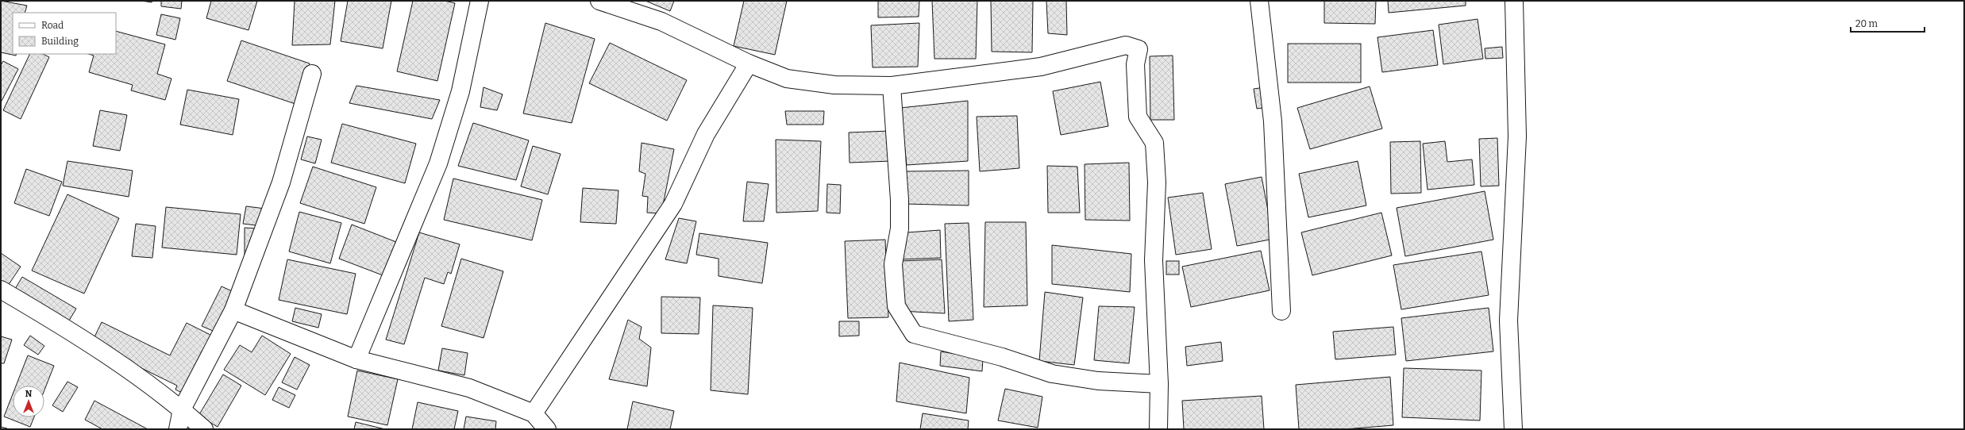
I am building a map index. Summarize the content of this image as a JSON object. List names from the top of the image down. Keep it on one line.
{"legend":["Road","Building"],"scale_bar":"20 m","north":"top"}
